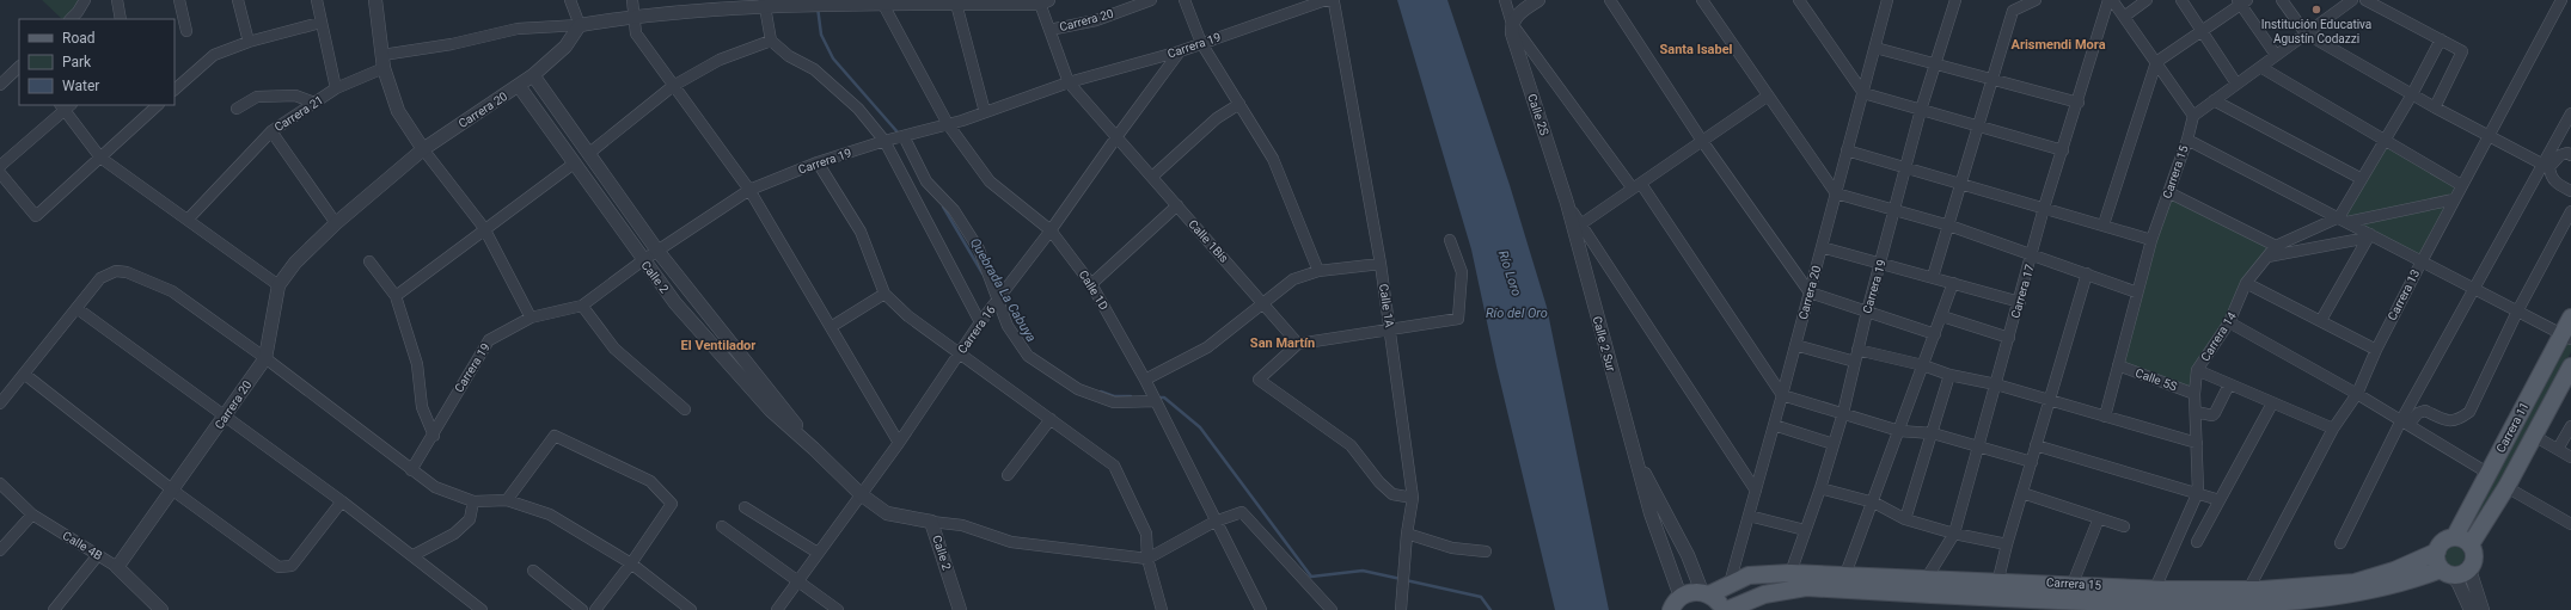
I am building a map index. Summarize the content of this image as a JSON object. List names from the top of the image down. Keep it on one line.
{"streets":{"main road":["Carrera 15","Carrera 11"],"street":["Carrera 20","Carrera 19","Carrera 21","Calle 2S","Calle 1Bis","Calle 2","Calle 1D","Carrera 17","Carrera 13","Calle 1A","Carrera 16","Carrera 14","Calle 2 Sur","Calle 5S","Calle 4B"]},"crossings":[["Carrera 20","Carrera 21"],["Carrera 20","Carrera 15"],["Carrera 20","Calle 1Bis"],["Carrera 20","Calle 2"],["Carrera 20","Calle 4B"],["Carrera 19","Carrera 15"],["Carrera 19","Calle 1Bis"],["Carrera 19","Calle 2"],["Carrera 19","Calle 1D"],["Carrera 19","Calle 1A"],["Carrera 19","Carrera 16"],["Calle 2S","Calle 2 Sur"],["Carrera 15","Carrera 17"],["Carrera 15","Carrera 13"],["Carrera 15","Carrera 14"],["Carrera 15","Calle 2 Sur"],["Carrera 15","Calle 5S"],["Carrera 15","Carrera 11"],["Calle 1Bis","Carrera 16"],["Calle 2","Carrera 16"],["Calle 1D","Carrera 16"],["Carrera 13","Carrera 14"],["Carrera 14","Calle 5S"]],"districts":["Arismendi Mora","Santa Isabel","San Martín","El Ventilador"],"water":["Río Loro","Quebrada La Cabuya","Río del Oro"],"places":["Institución Educativa Agustín Codazzi"],"legend":["Road","Park","Water"]}
